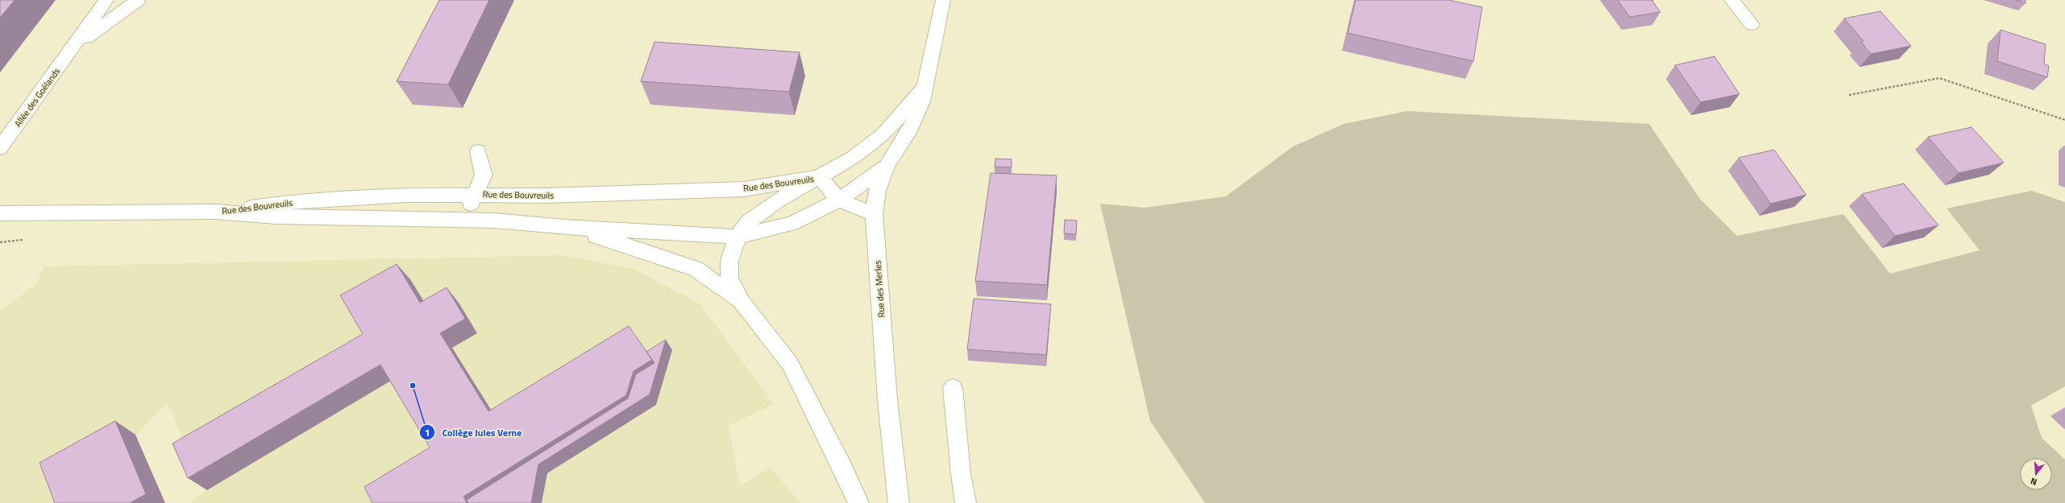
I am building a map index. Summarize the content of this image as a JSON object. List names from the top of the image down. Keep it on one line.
{"streets":{"street":["Allée des Goélands","Rue des Bouvreuils","Rue des Merles"]},"crossings":[["Rue des Bouvreuils","Rue des Merles"]],"places":["Collège Jules Verne"],"north":"bottom"}
